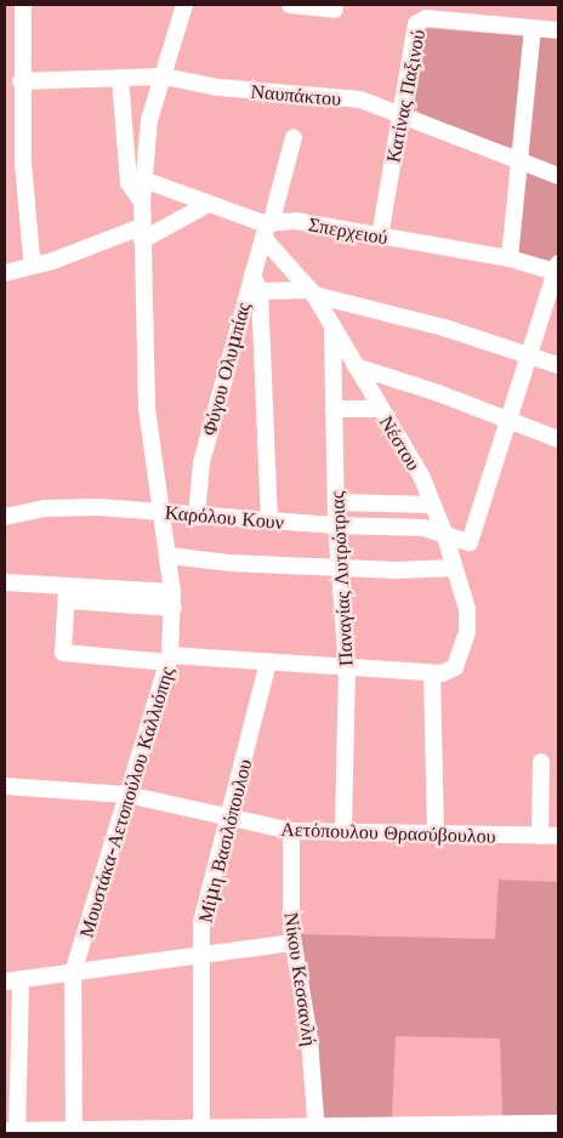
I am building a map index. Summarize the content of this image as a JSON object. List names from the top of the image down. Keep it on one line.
{"streets":{"street":["Ναυπάκτου","Κατίνας Παξινού","Σπερχειού","Φύγου Ολυμπίας","Νέστου","Καρόλου Κουν","Παναγίας Λυτρώτριας","Μουστάκα-Αετοπούλου Καλλιόπης","Αετόπουλου Θρασύβουλου","Μίμη Βασιλόπουλου","Νίκου Κεσσανλή"]},"crossings":[["Ναυπάκτου","Κατίνας Παξινού"],["Ναυπάκτου","Μουστάκα-Αετοπούλου Καλλιόπης"],["Κατίνας Παξινού","Σπερχειού"],["Σπερχειού","Φύγου Ολυμπίας"],["Σπερχειού","Νέστου"],["Σπερχειού","Μουστάκα-Αετοπούλου Καλλιόπης"],["Φύγου Ολυμπίας","Νέστου"],["Φύγου Ολυμπίας","Καρόλου Κουν"],["Νέστου","Καρόλου Κουν"],["Νέστου","Παναγίας Λυτρώτριας"],["Καρόλου Κουν","Παναγίας Λυτρώτριας"],["Καρόλου Κουν","Μουστάκα-Αετοπούλου Καλλιόπης"],["Παναγίας Λυτρώτριας","Αετόπουλου Θρασύβουλου"],["Μουστάκα-Αετοπούλου Καλλιόπης","Αετόπουλου Θρασύβουλου"],["Αετόπουλου Θρασύβουλου","Μίμη Βασιλόπουλου"],["Αετόπουλου Θρασύβουλου","Νίκου Κεσσανλή"]]}
